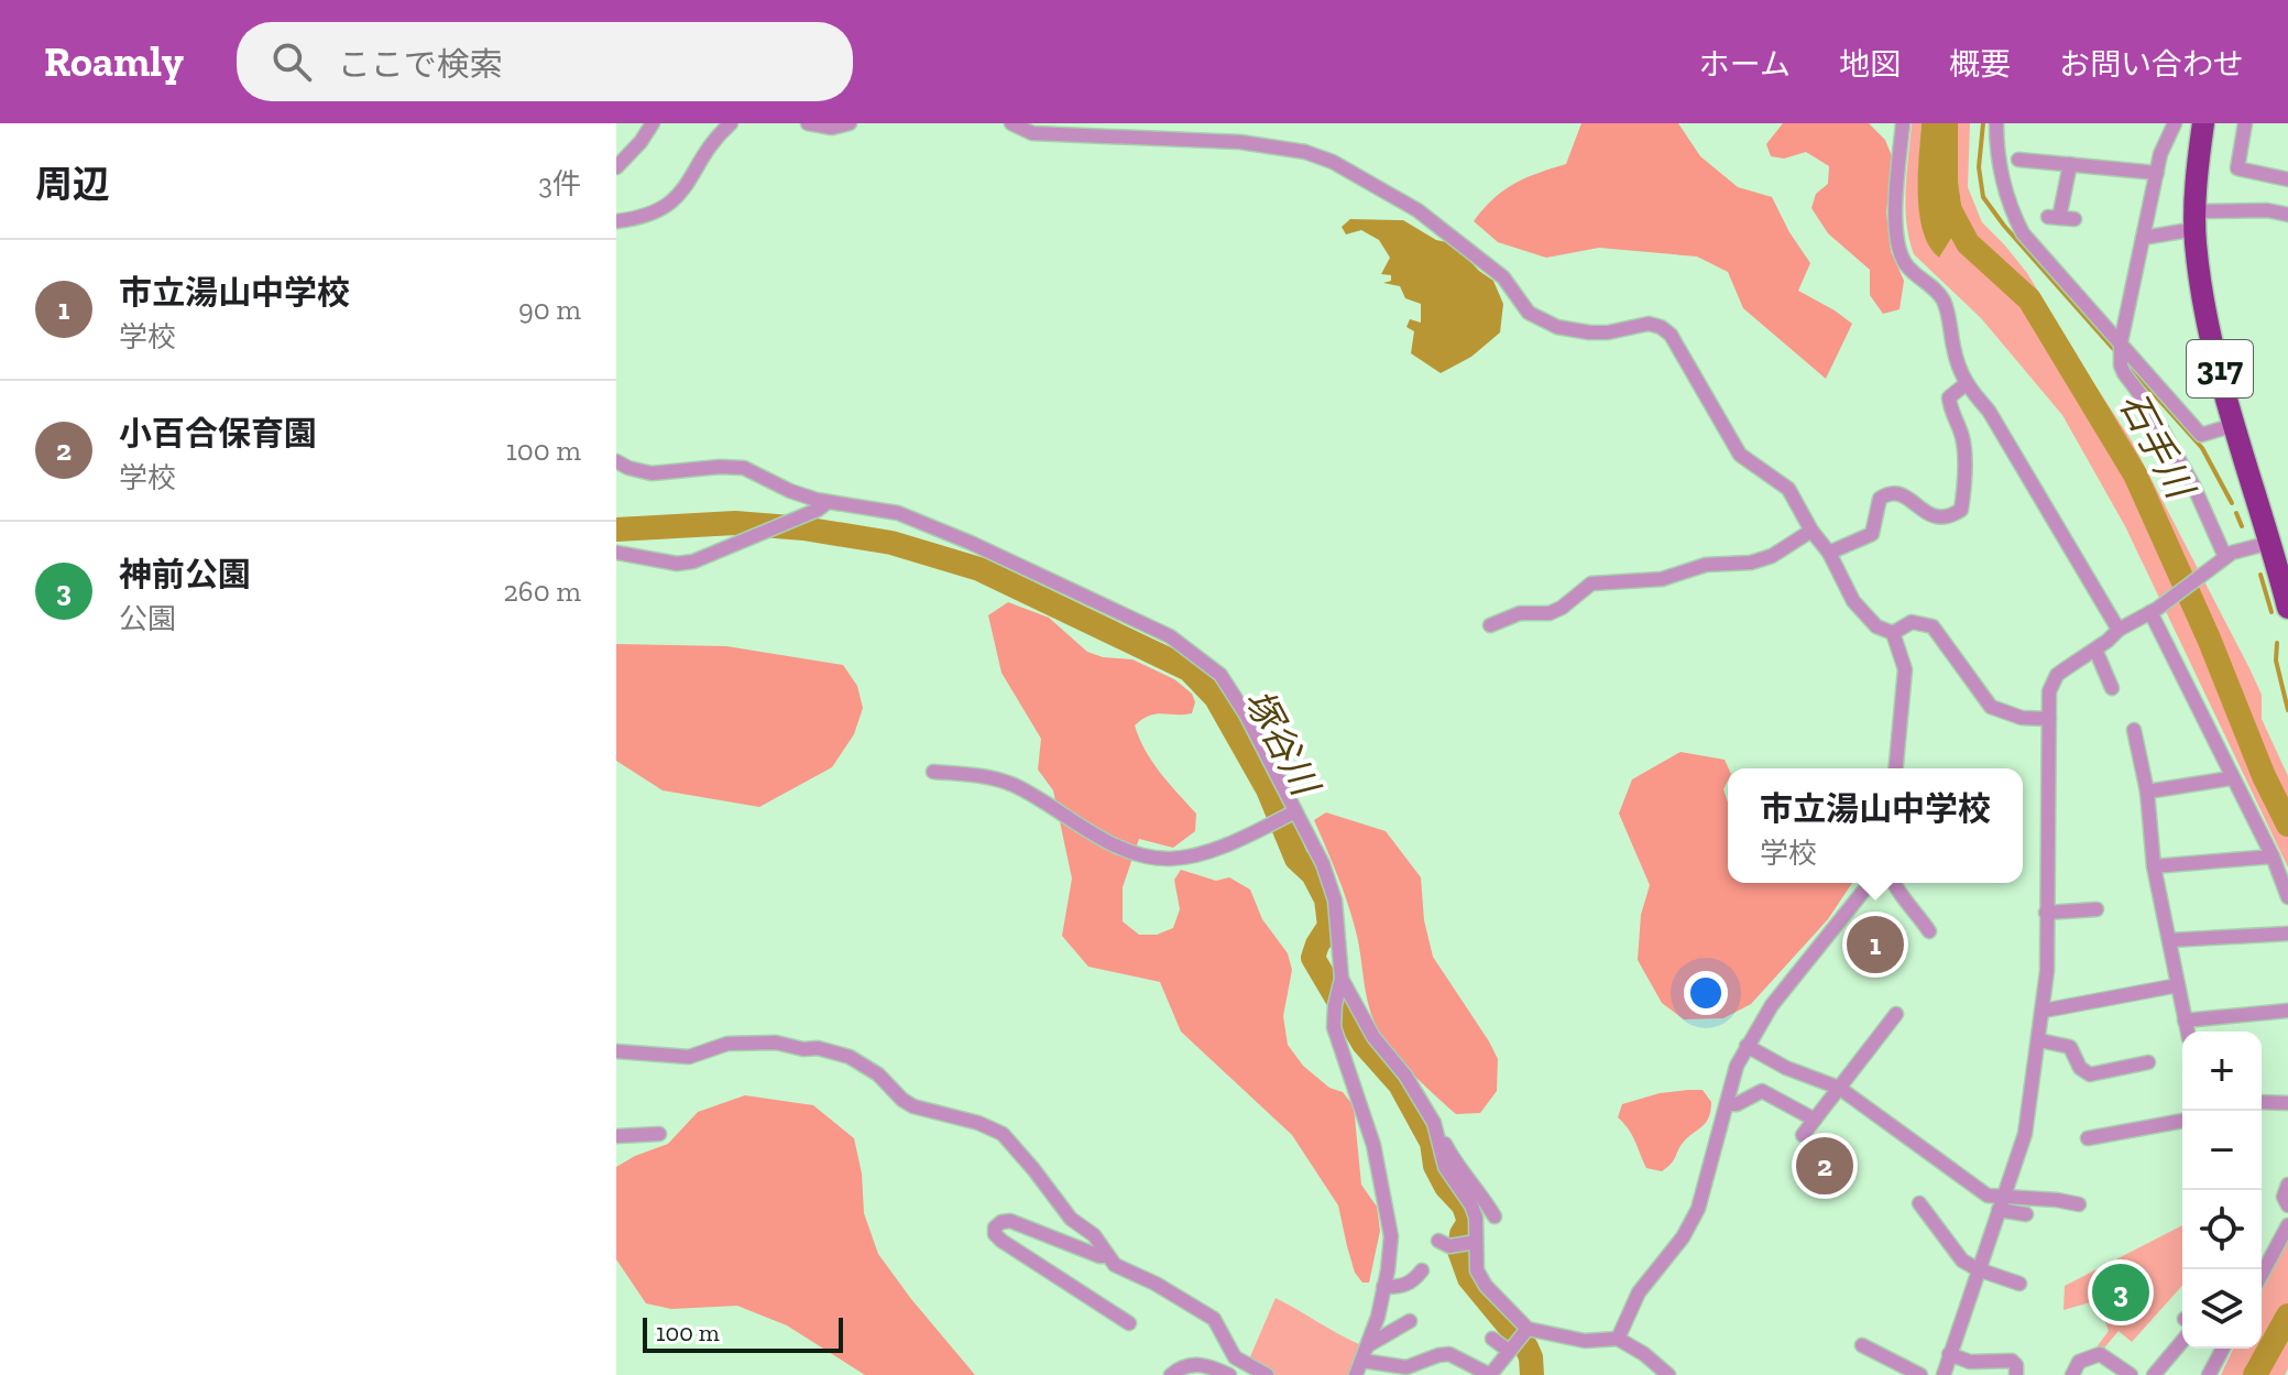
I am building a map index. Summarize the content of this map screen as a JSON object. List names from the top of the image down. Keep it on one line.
{"streets":{"highway":["317"]},"water":["石手川","塚谷川"],"scale_bar":"100 m","page":{"header":"Roamly","search":"ここで検索","nav":["ホーム","地図","概要","お問い合わせ"],"heading":["周辺","3件"],"list":[{"mark":"1","name":"市立湯山中学校","note":"学校","value":"90 m"},{"mark":"2","name":"小百合保育園","note":"学校","value":"100 m"},{"mark":"3","name":"神前公園","note":"公園","value":"260 m"}],"popup":["市立湯山中学校","学校"],"pins":["1","2","3"],"map_buttons":["+","−"],"scale":"100 m"}}
